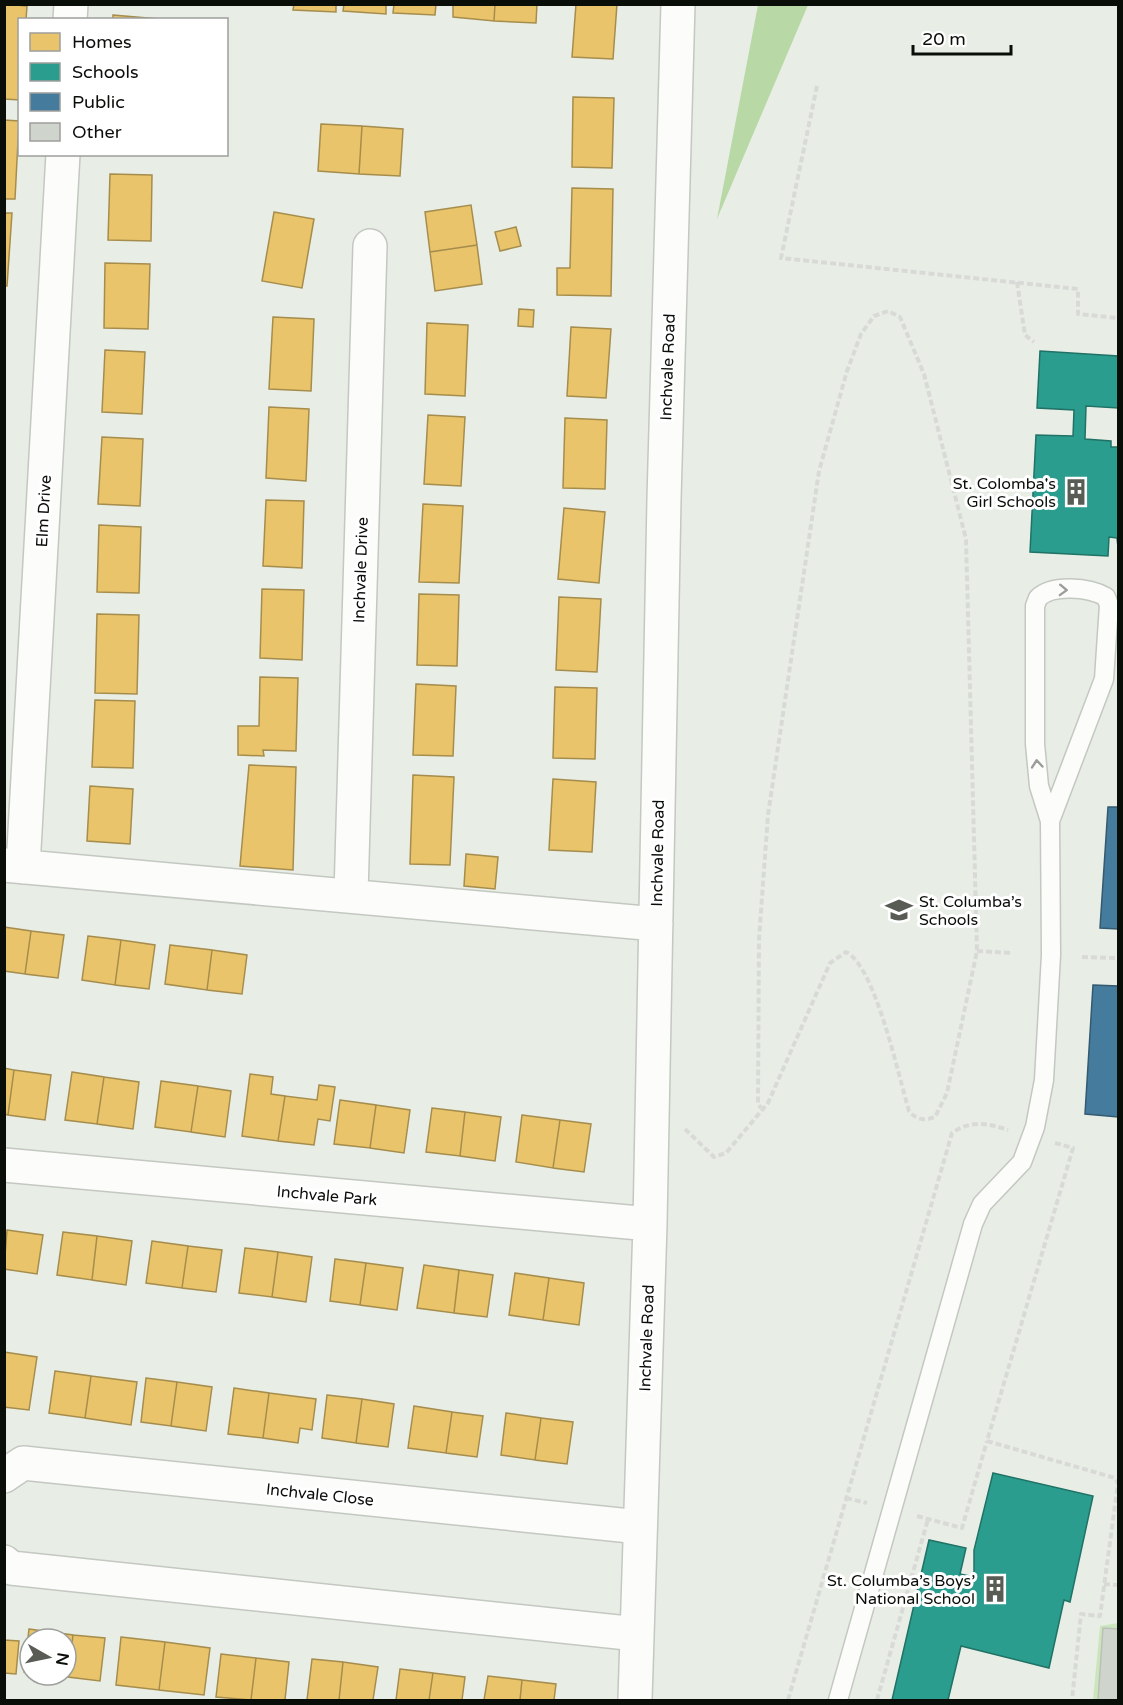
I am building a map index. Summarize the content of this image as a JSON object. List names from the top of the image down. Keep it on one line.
{"streets":{"street":["Inchvale Road","Elm Drive","Inchvale Drive","Inchvale Park","Inchvale Close"]},"crossings":[["Inchvale Road","Inchvale Park"],["Inchvale Road","Inchvale Close"]],"places":{"building":["St. Colomba's Girl Schools","St. Columba’s Boys’ National School"],"school or university":["St. Columba’s Schools"]},"legend":["Homes","Schools","Public","Other"],"scale_bar":"20 m","north":"right"}
